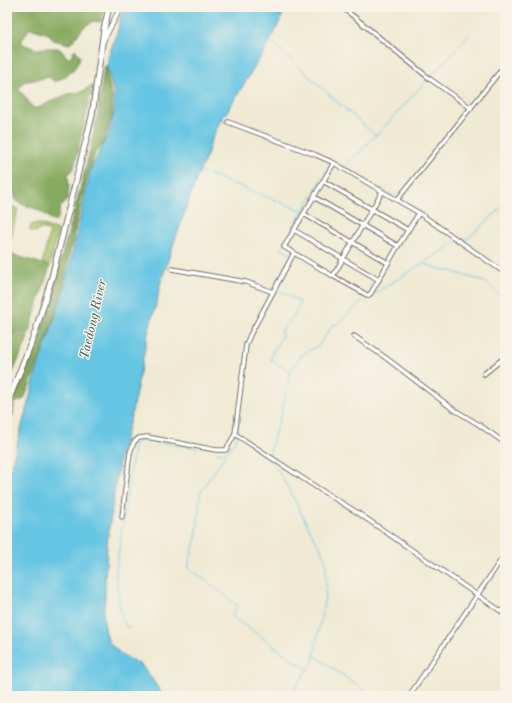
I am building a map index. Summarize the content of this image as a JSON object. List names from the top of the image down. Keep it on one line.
{"water":["Taedong River"]}
